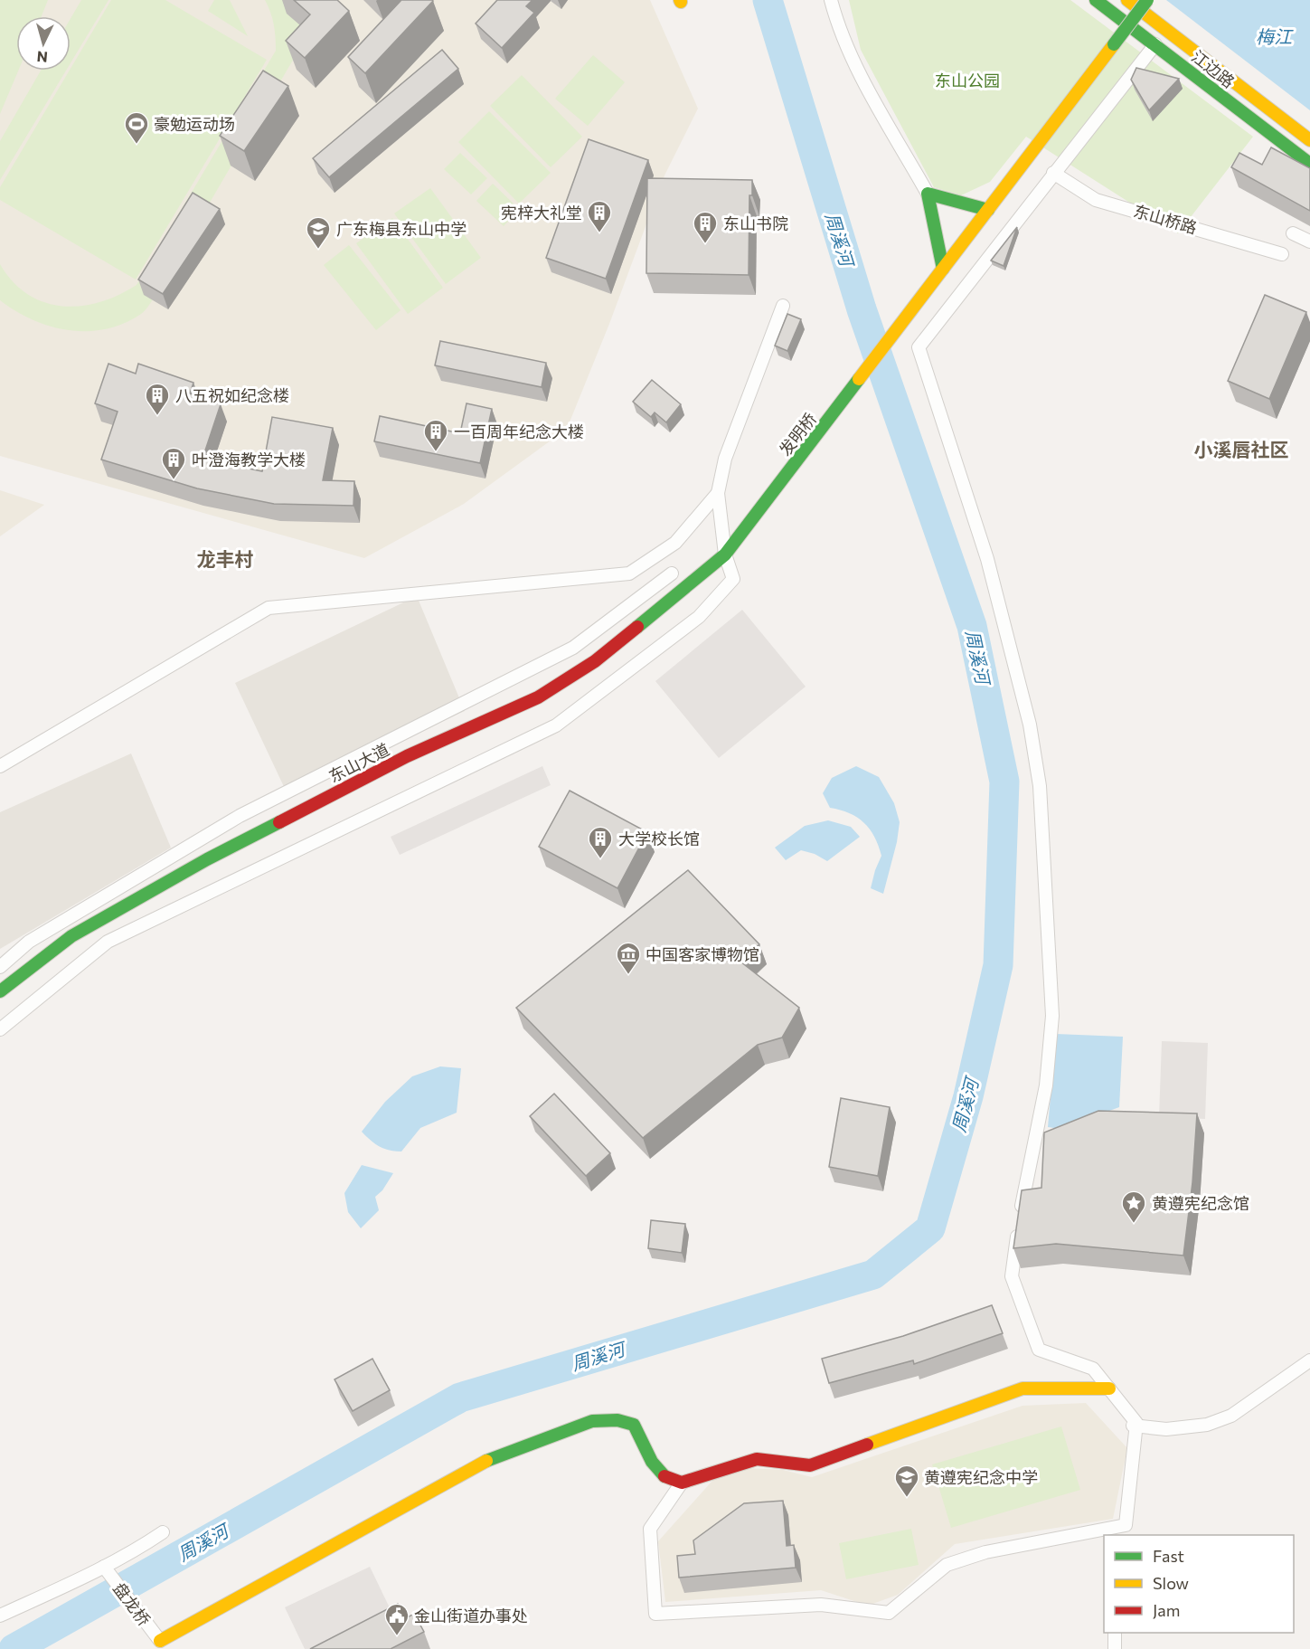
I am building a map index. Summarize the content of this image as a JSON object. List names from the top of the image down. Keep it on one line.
{"streets":{"main road":["江边路","发明桥","东山大道"],"street":["东山桥路","盘龙桥"]},"crossings":[["发明桥","东山大道"]],"districts":["小溪唇社区","龙丰村"],"water":["梅江","周溪河"],"parks":["东山公园"],"places":{"sports":["豪勉运动场"],"building":["宪梓大礼堂","东山书院","八五祝如纪念楼","一百周年纪念大楼","叶澄海教学大楼","大学校长馆"],"school or university":["广东梅县东山中学","黄遵宪纪念中学"],"museum":["中国客家博物馆"],"place":["黄遵宪纪念馆"],"public building":["金山街道办事处"]},"legend":["Fast","Slow","Jam"],"north":"bottom"}
